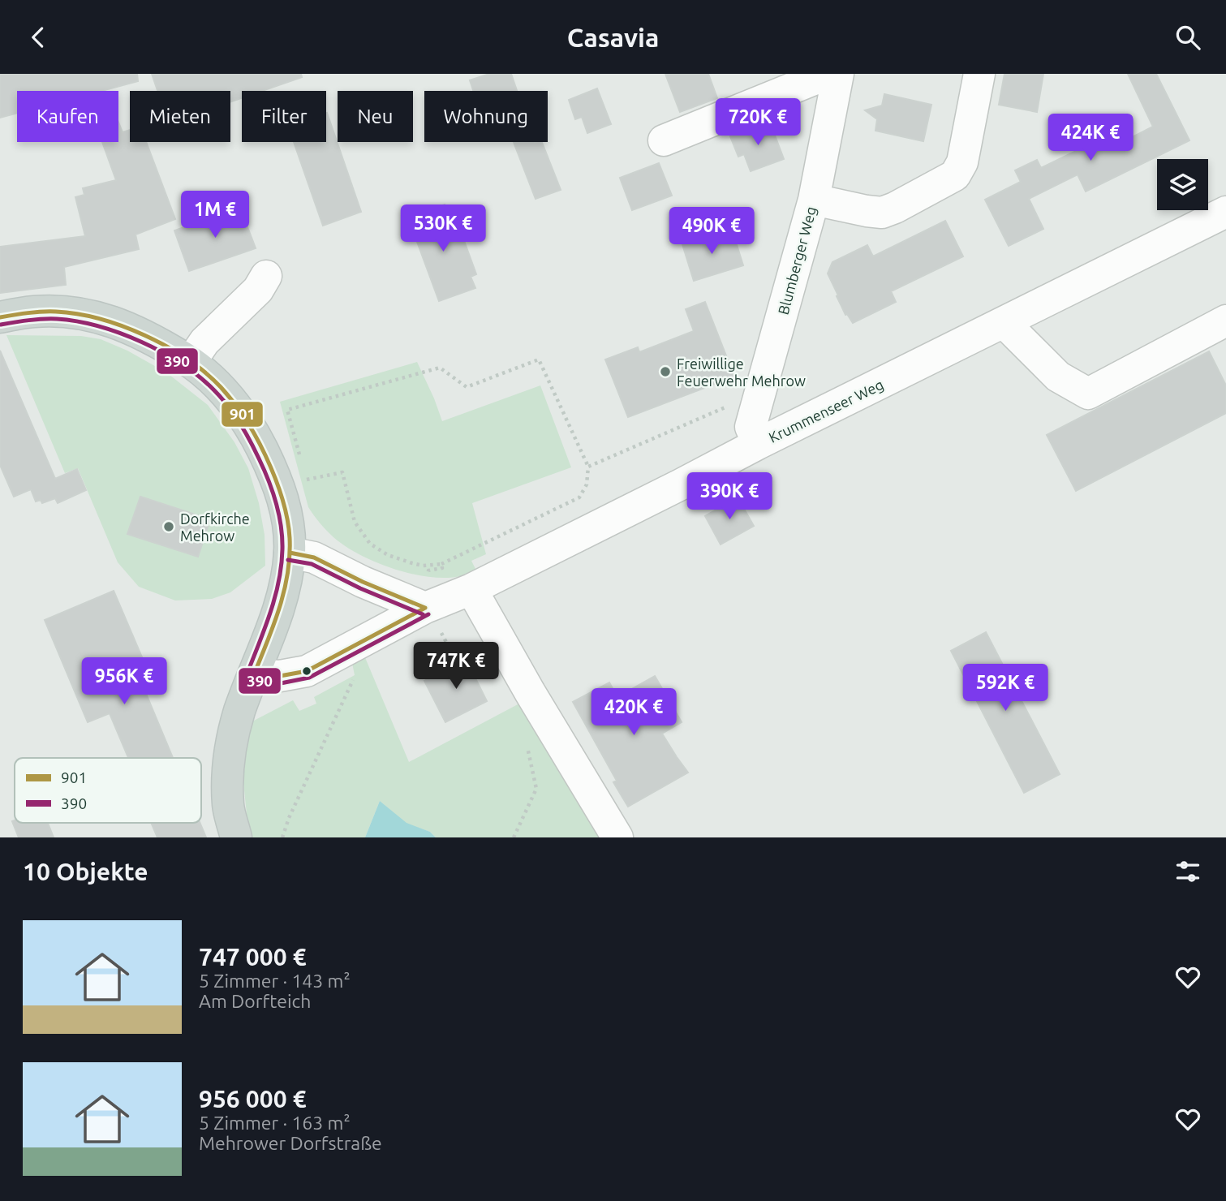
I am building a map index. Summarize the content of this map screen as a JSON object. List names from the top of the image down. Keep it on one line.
{"streets":{"street":["Blumberger Weg","Krummenseer Weg"]},"crossings":[["Blumberger Weg","Krummenseer Weg"]],"places":["Freiwillige Feuerwehr Mehrow","Dorfkirche Mehrow"],"lines":["transit line 901","transit line 390"],"legend":["901","390"],"page":{"header":"Casavia","chip":["Kaufen","Mieten","Filter","Neu","Wohnung"],"price":["720K €","424K €","1M €","530K €","490K €","390K €","747K €","956K €","592K €","420K €"],"heading":"10 Objekte","list":[{"name":"747 000 €","note":"5 Zimmer · 143 m² · Am Dorfteich"},{"name":"956 000 €","note":"5 Zimmer · 163 m² · Mehrower Dorfstraße"}]}}
